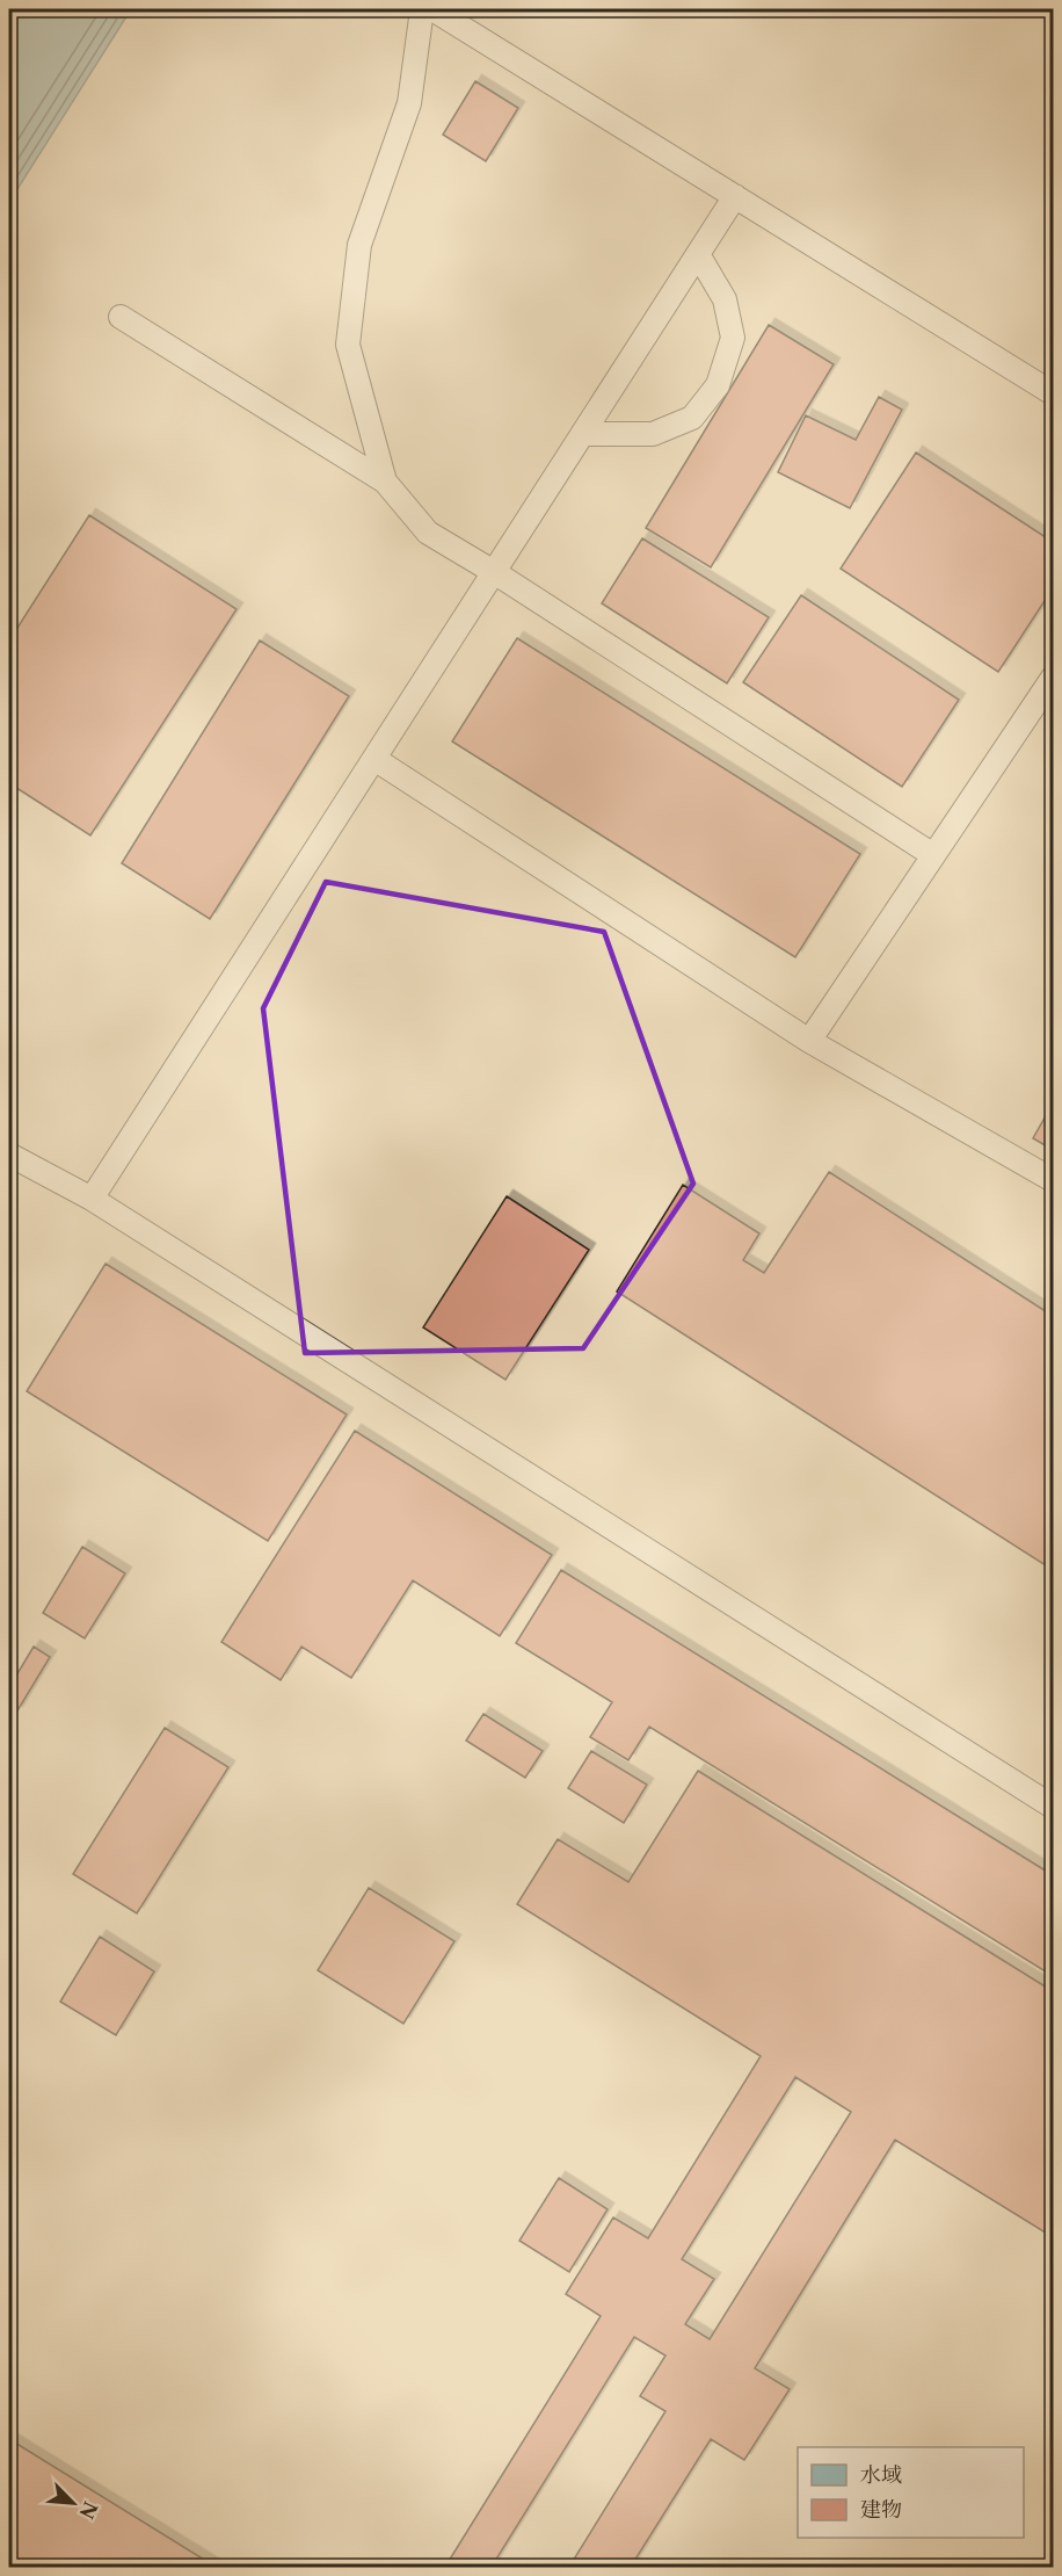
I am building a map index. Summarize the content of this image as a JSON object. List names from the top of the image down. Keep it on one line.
{"legend":["水域","建物"],"north":"bottom right"}
